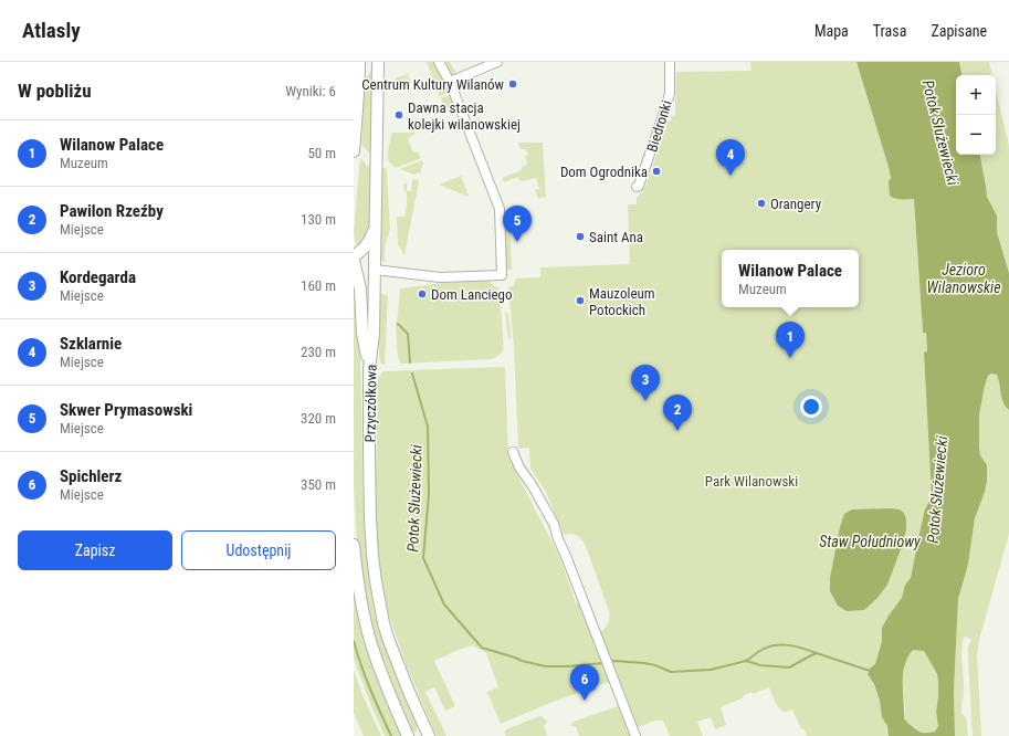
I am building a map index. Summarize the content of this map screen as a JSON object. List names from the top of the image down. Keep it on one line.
{"streets":{"main road":["Przyczółkowa"],"street":["Biedronki"]},"water":["Potok Służewiecki","Jezioro Wilanowskie","Staw Południowy"],"parks":["Park Wilanowski"],"places":["Centrum Kultury Wilanów","Dawna stacja kolejki wilanowskiej","Dom Ogrodnika","Orangery","Saint Ana","Dom Lanciego","Mauzoleum Potockich"],"page":{"header":"Atlasly","nav":["Mapa","Trasa","Zapisane"],"heading":["W pobliżu","Wyniki: 6"],"map_buttons":["+","−"],"list":[{"mark":"1","name":"Wilanow Palace","note":"Muzeum","value":"50 m"},{"mark":"2","name":"Pawilon Rzeźby","note":"Miejsce","value":"130 m"},{"mark":"3","name":"Kordegarda","note":"Miejsce","value":"160 m"},{"mark":"4","name":"Szklarnie","note":"Miejsce","value":"230 m"},{"mark":"5","name":"Skwer Prymasowski","note":"Miejsce","value":"320 m"},{"mark":"6","name":"Spichlerz","note":"Miejsce","value":"350 m"}],"pins":["4","5","1","3","2","6"],"popup":["Wilanow Palace","Muzeum"],"buttons":["Zapisz","Udostępnij"]}}
